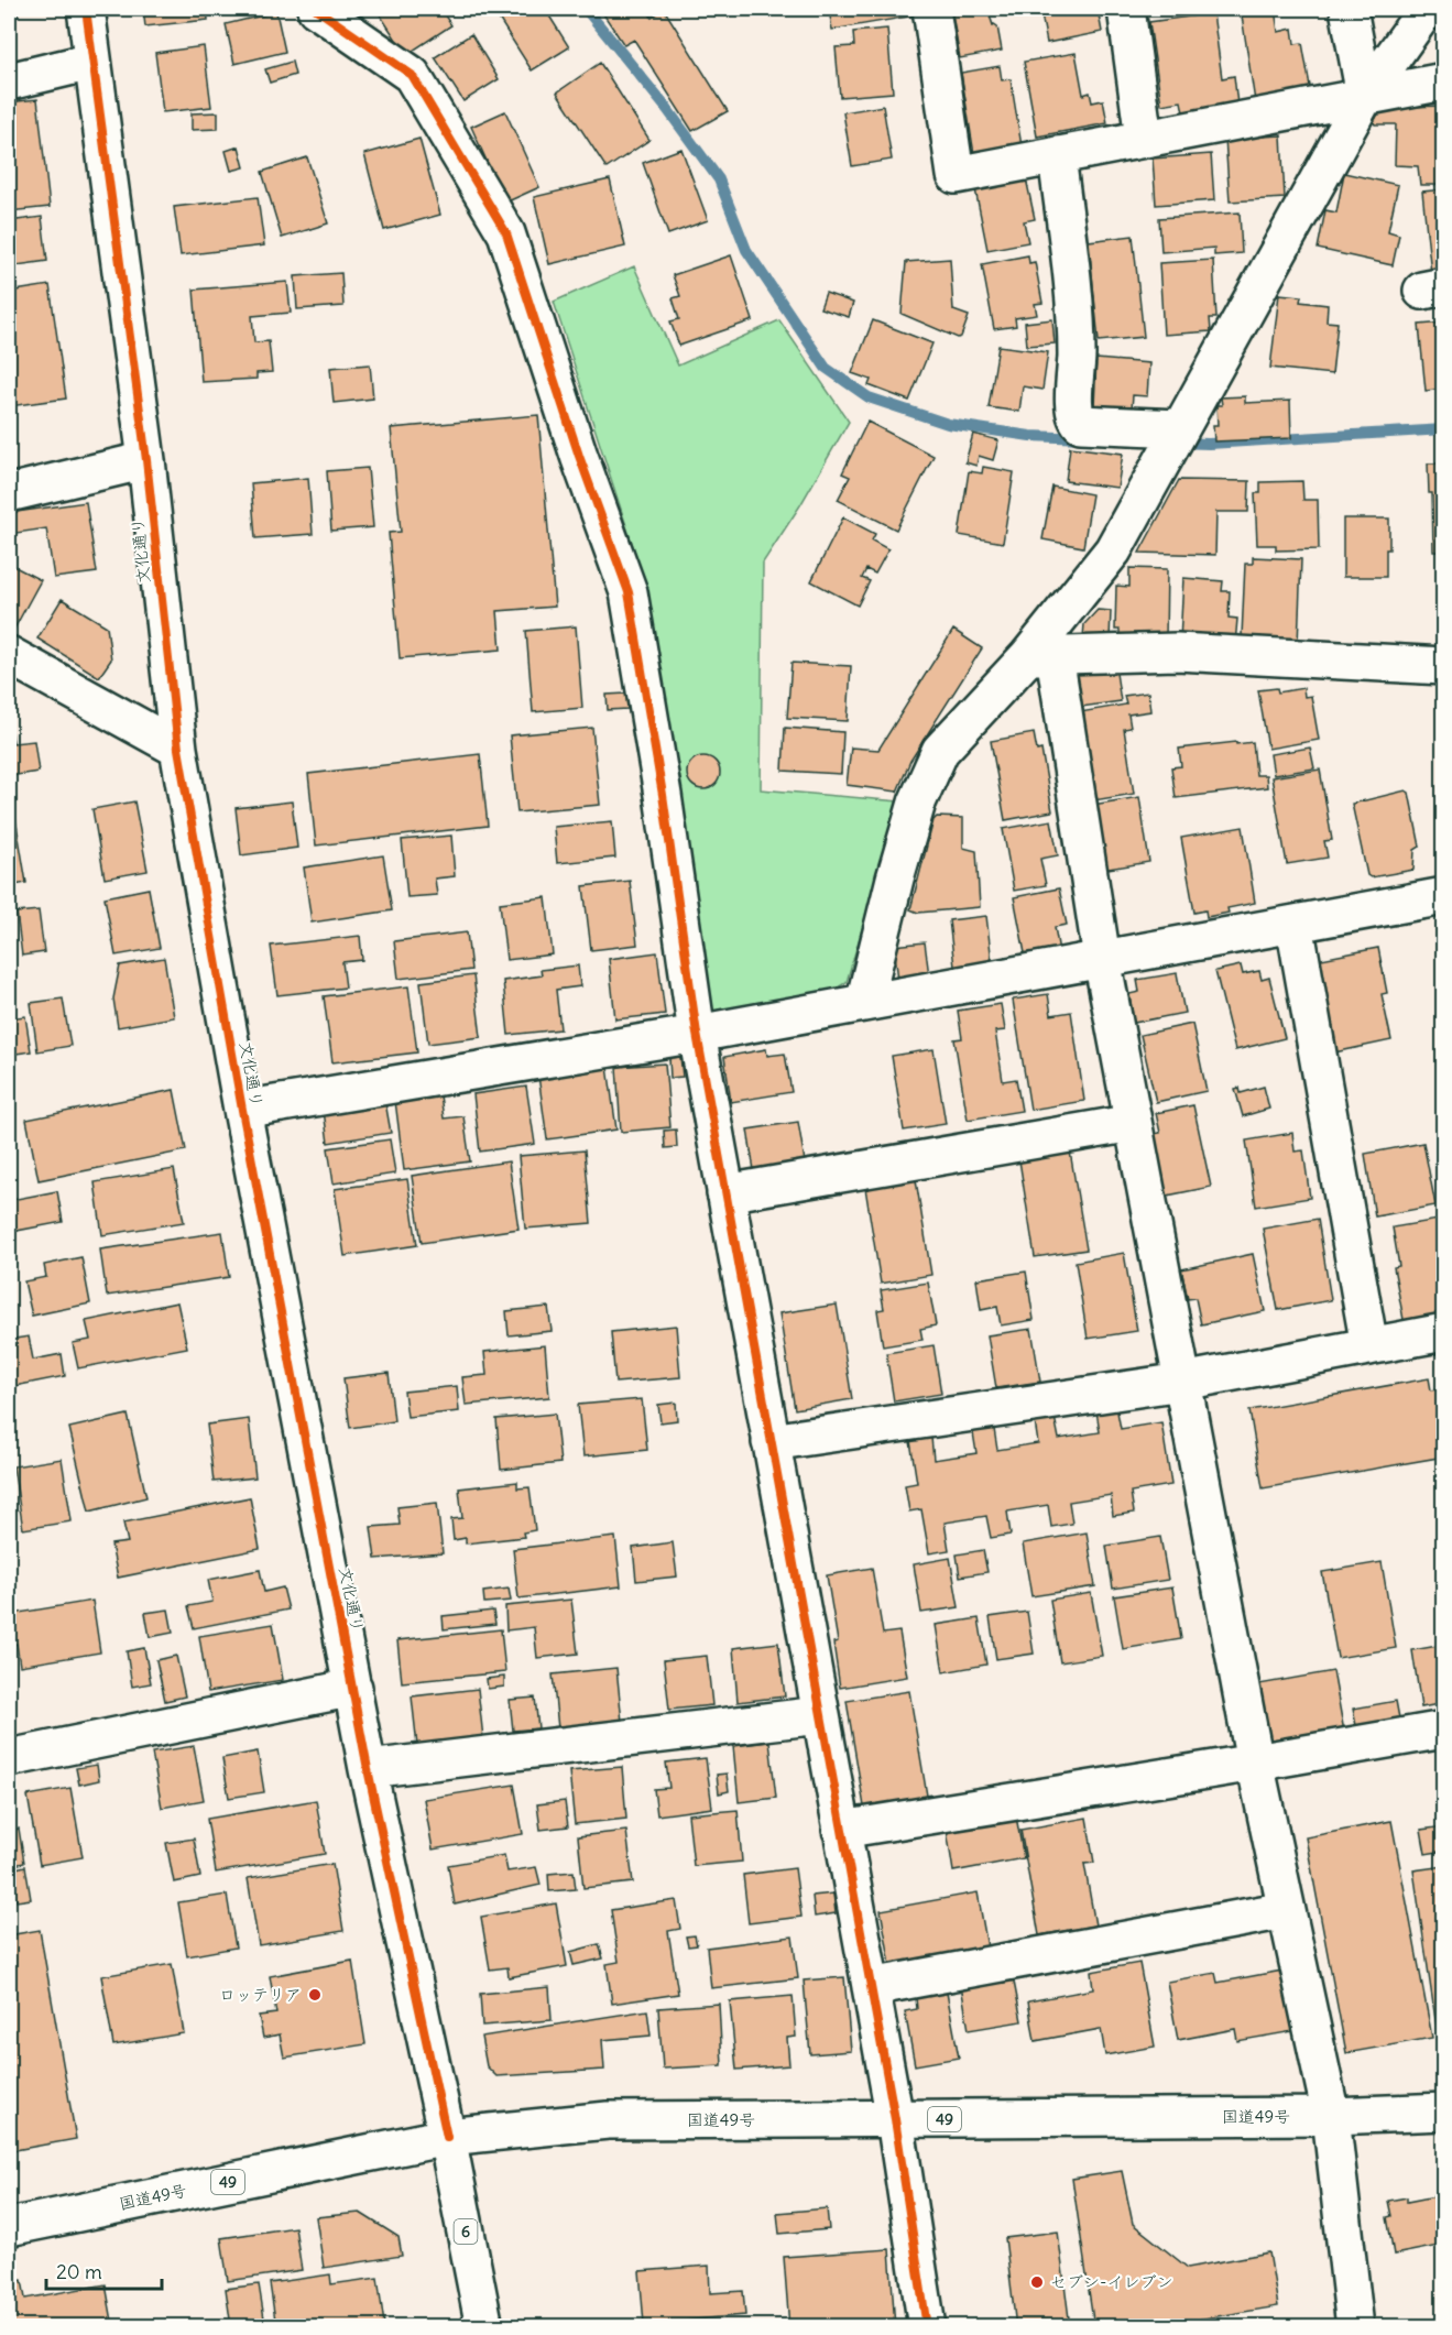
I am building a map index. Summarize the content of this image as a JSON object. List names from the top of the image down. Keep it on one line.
{"streets":{"main road":["文化通り","国道49号","49","6"]},"crossings":[["文化通り","国道49号"],["文化通り","6"],["国道49号","6"]],"places":["ロッテリア","セブン-イレブン"],"scale_bar":"20 m"}
